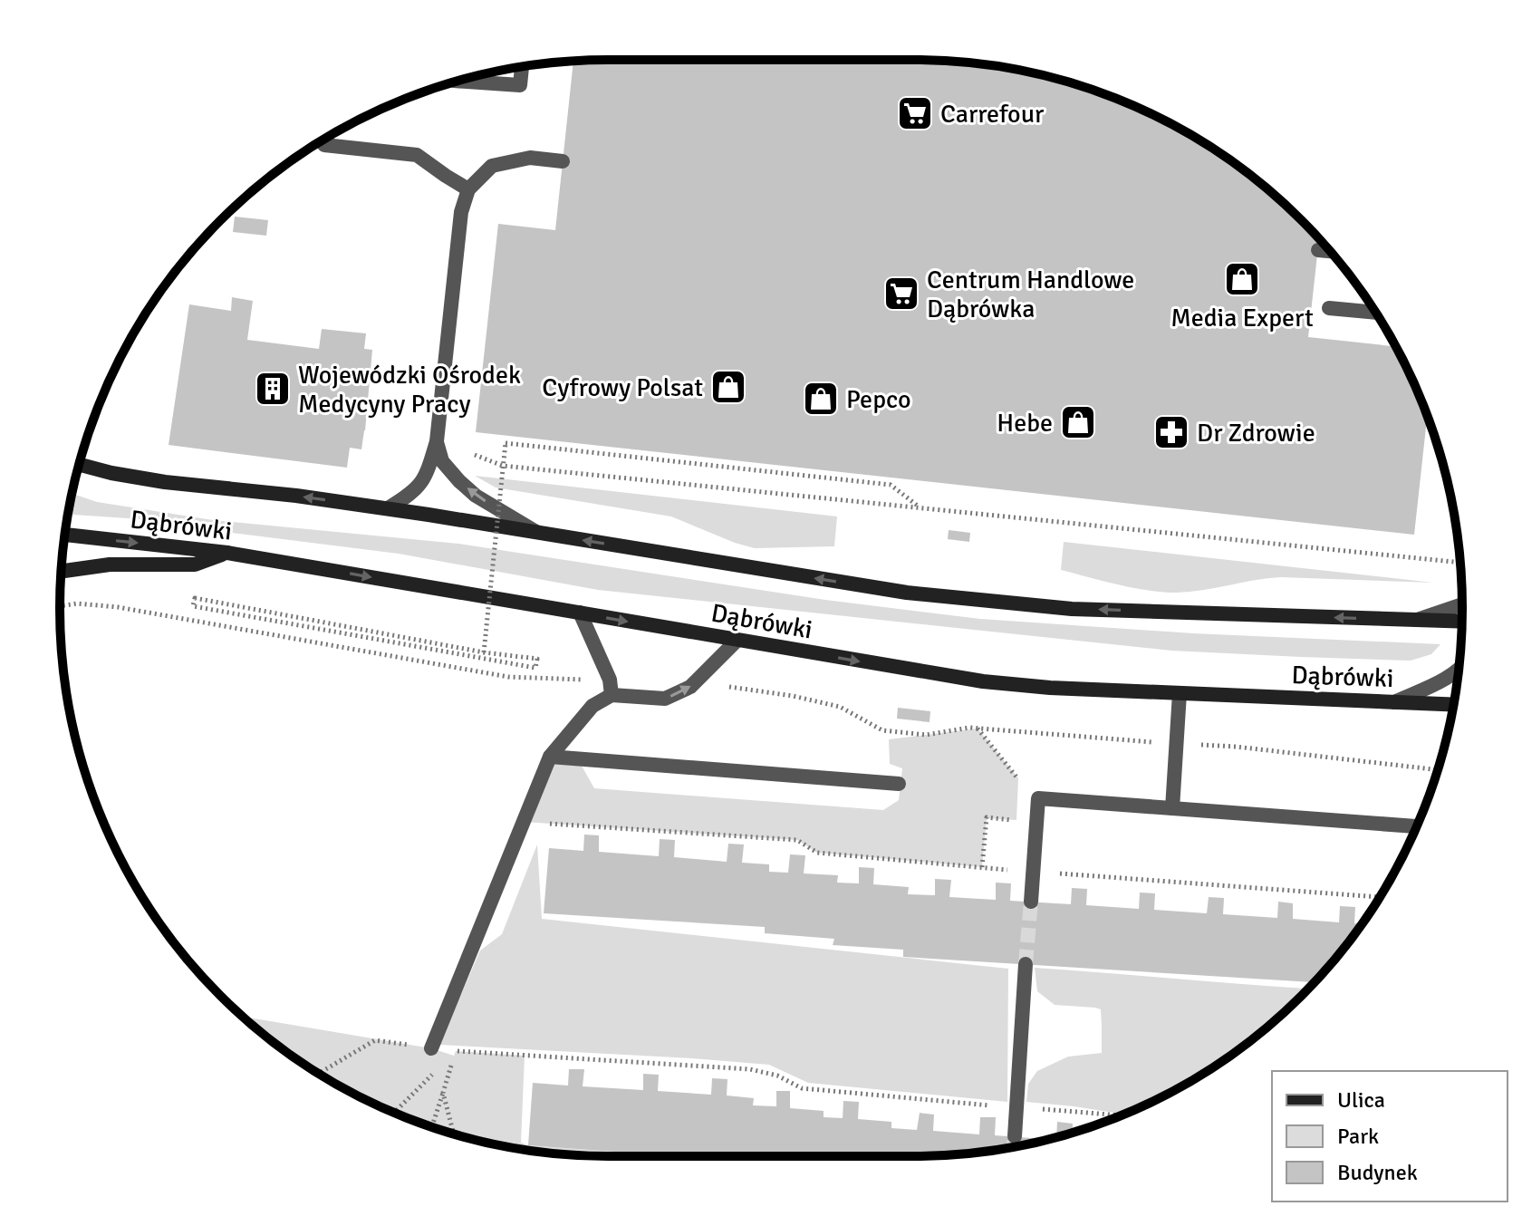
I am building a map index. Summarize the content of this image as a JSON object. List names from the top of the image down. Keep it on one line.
{"streets":{"main road":["Dąbrówki"]},"places":{"supermarket":["Carrefour","Centrum Handlowe Dąbrówka"],"shop":["Media Expert","Cyfrowy Polsat","Pepco","Hebe"],"building":["Wojewódzki Ośrodek Medycyny Pracy"],"pharmacy":["Dr Zdrowie"]},"legend":["Ulica","Park","Budynek"]}
